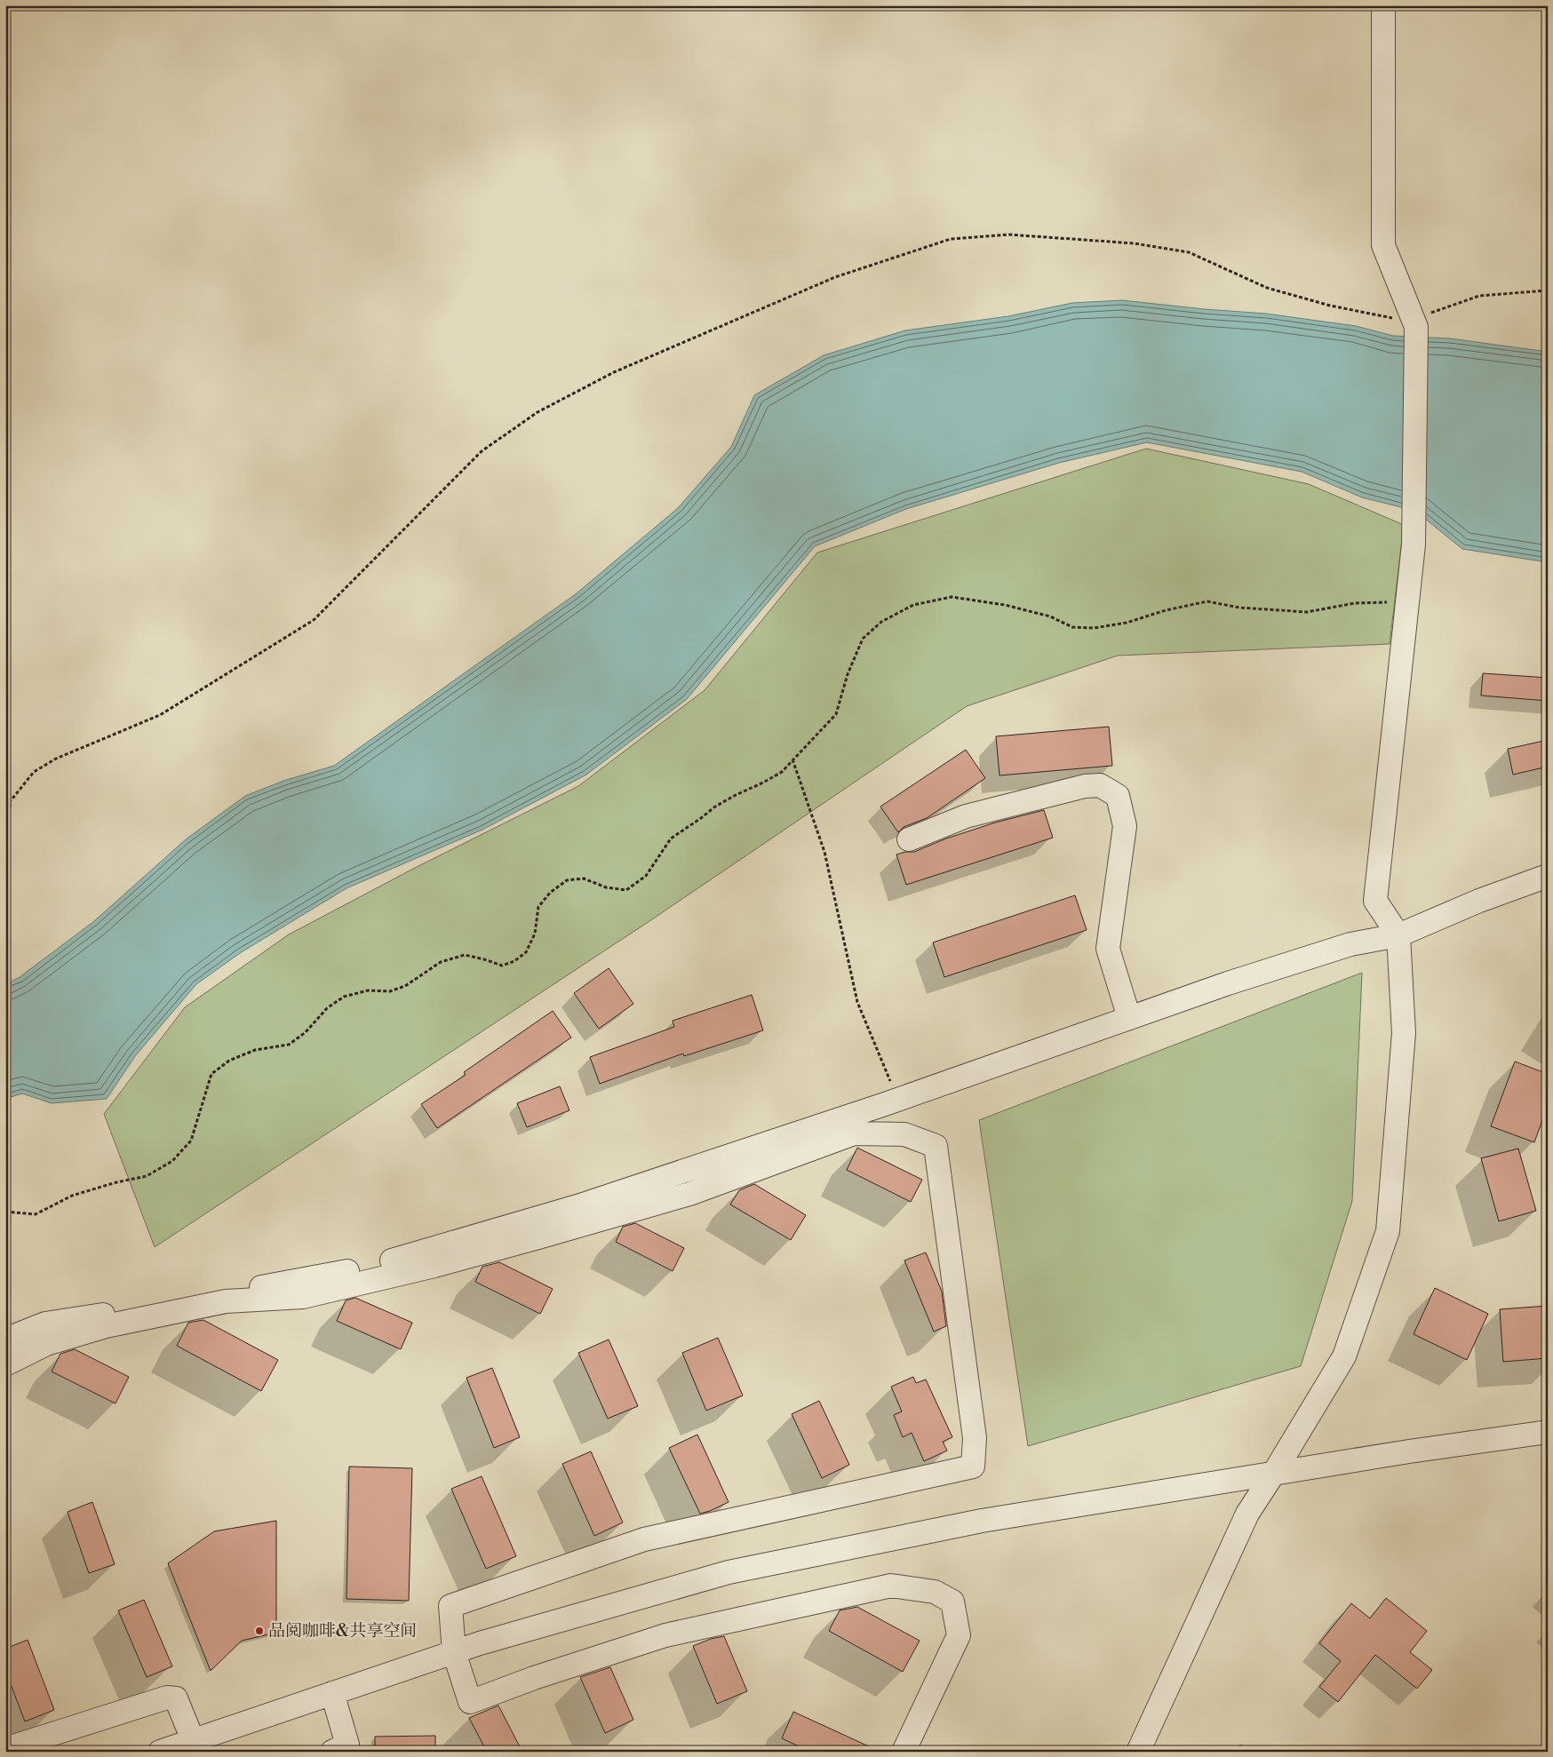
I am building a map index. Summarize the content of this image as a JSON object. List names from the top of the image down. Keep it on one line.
{"places":["品阅咖啡&共享空间"]}
